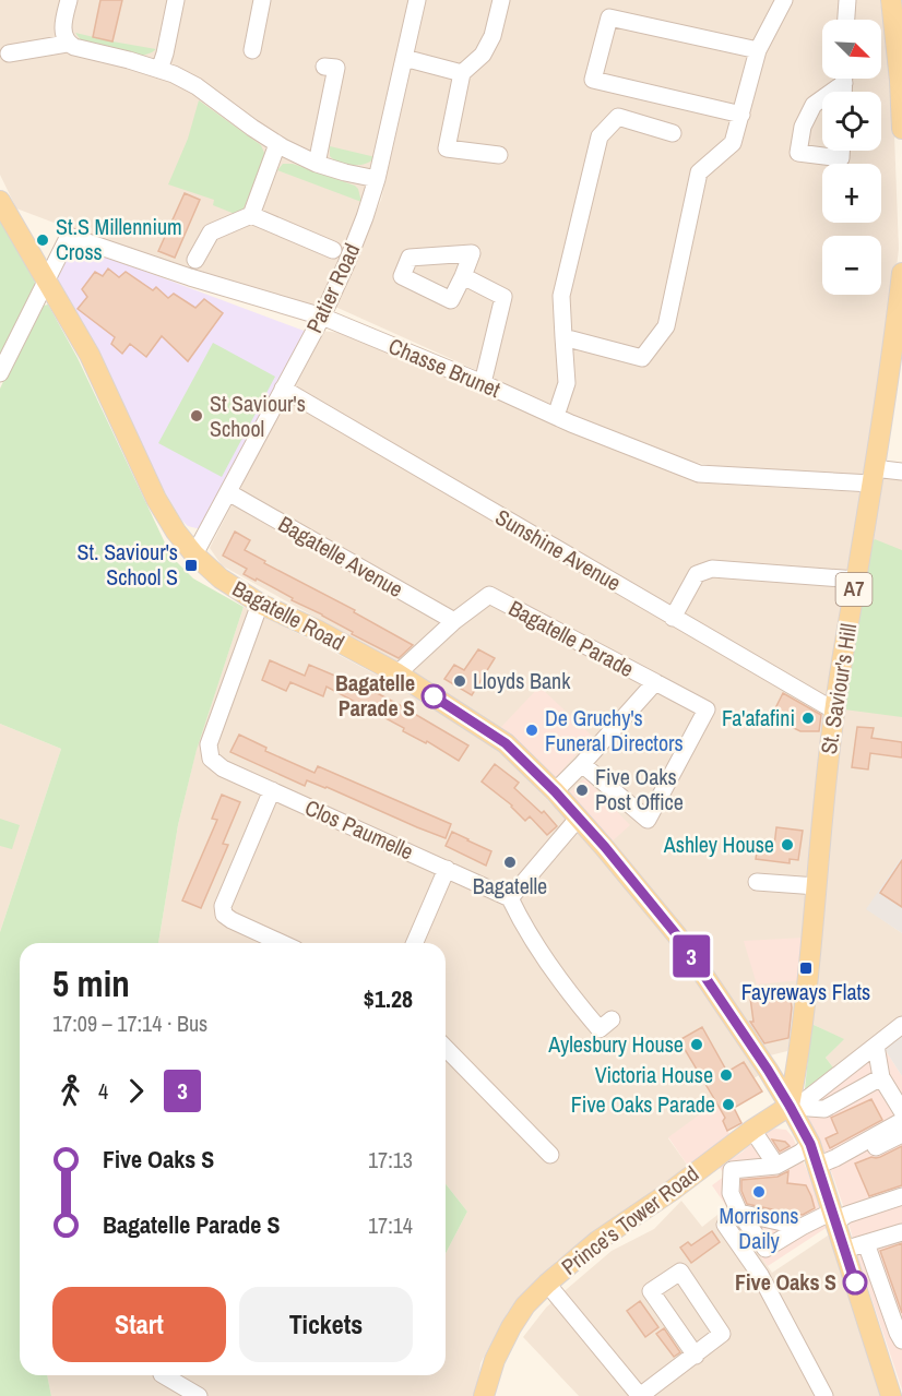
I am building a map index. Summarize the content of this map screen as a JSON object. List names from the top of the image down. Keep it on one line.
{"streets":{"main road":["A7","Bagatelle Road","St. Saviour's Hill","Prince's Tower Road"],"street":["Patier Road","Chasse Brunet","Sunshine Avenue","Bagatelle Avenue","Bagatelle Parade","Clos Paumelle"]},"crossings":[["Patier Road","Chasse Brunet"],["Patier Road","Sunshine Avenue"],["Patier Road","Bagatelle Avenue"],["Patier Road","Bagatelle Road"],["Chasse Brunet","Bagatelle Road"],["Chasse Brunet","St. Saviour's Hill"],["Sunshine Avenue","St. Saviour's Hill"],["Bagatelle Avenue","Bagatelle Parade"],["Bagatelle Road","Bagatelle Parade"],["Bagatelle Road","St. Saviour's Hill"],["Bagatelle Road","Clos Paumelle"],["Bagatelle Road","Prince's Tower Road"],["St. Saviour's Hill","Prince's Tower Road"]],"places":{"other":["St.S Millennium Cross","St Saviour's School","Lloyds Bank","Bagatelle Parade S","Fa'afafini","De Gruchy's Funeral Directors","Five Oaks Post Office","Ashley House","Bagatelle","Aylesbury House","Victoria House","Five Oaks Parade","Morrisons Daily","Five Oaks S"],"transit":["St. Saviour's School S","Fayreways Flats"]},"lines":["bus line 3"],"north":"bottom right","page":{"on_map":"3","map_buttons":["+","−"],"heading":["5 min","17:09 – 17:14 · Bus","$1.28"],"legs":["4","3"],"list":[{"name":"Five Oaks S","value":"17:13"},{"name":"Bagatelle Parade S","value":"17:14"}],"buttons":["Start","Tickets"]}}
